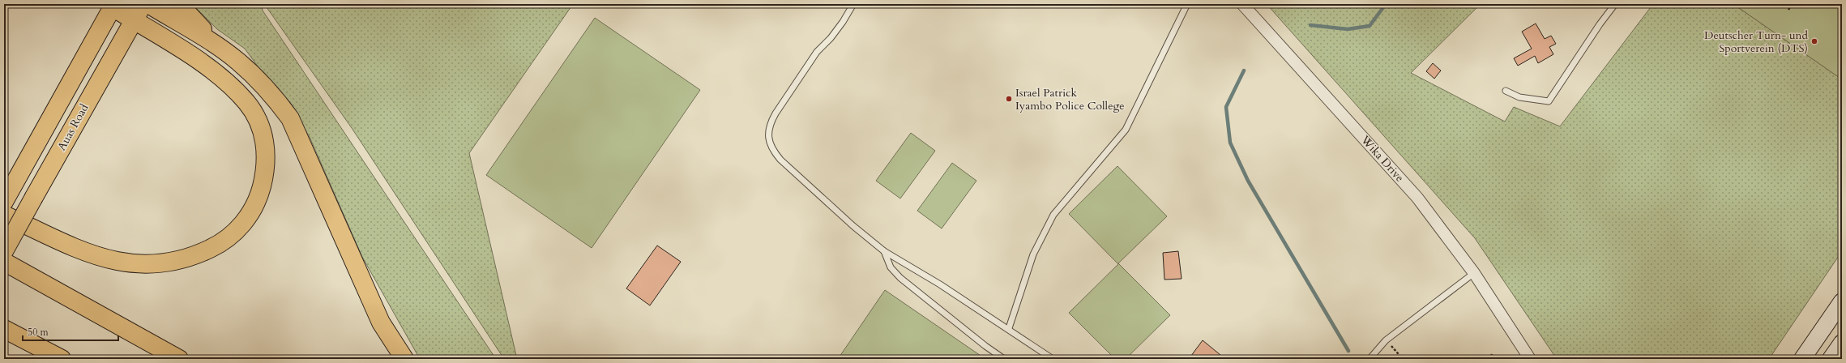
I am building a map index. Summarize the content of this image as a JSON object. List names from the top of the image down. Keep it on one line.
{"streets":{"highway":["Auas Road"],"street":["Wika Drive"]},"places":["Deutscher Turn- und Sportverein (DTS)","Israel Patrick Iyambo Police College"],"scale_bar":"50 m"}
